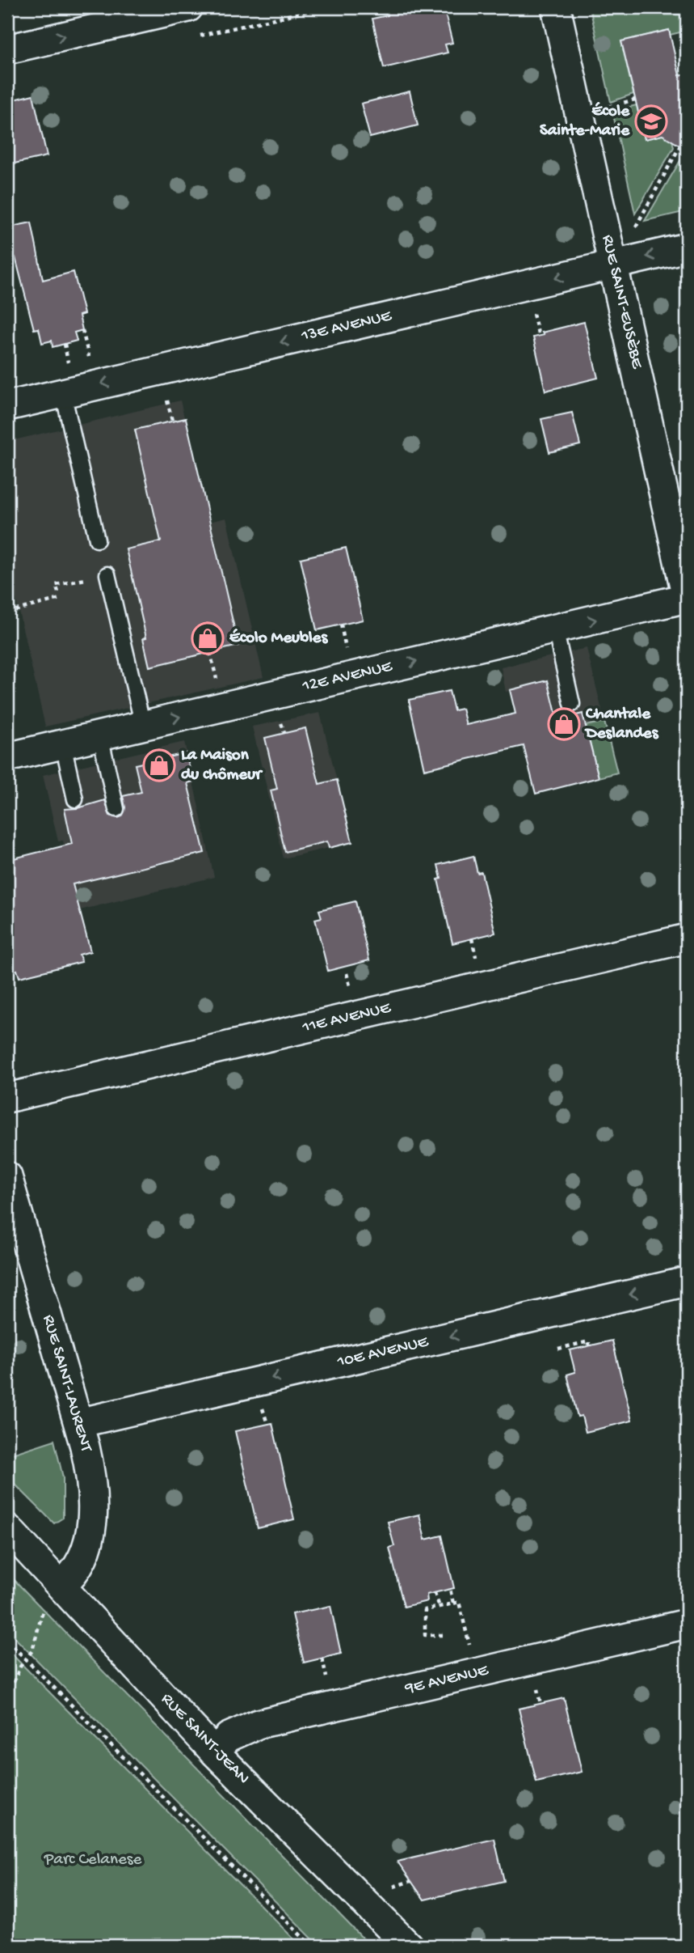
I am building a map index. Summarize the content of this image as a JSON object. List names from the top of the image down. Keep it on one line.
{"streets":{"street":["RUE SAINT-EUSÈBE","13E AVENUE","12E AVENUE","11E AVENUE","10E AVENUE","RUE SAINT-LAURENT","9E AVENUE","RUE SAINT-JEAN"]},"crossings":[["RUE SAINT-EUSÈBE","13E AVENUE"],["RUE SAINT-EUSÈBE","12E AVENUE"],["10E AVENUE","RUE SAINT-LAURENT"],["RUE SAINT-LAURENT","RUE SAINT-JEAN"],["9E AVENUE","RUE SAINT-JEAN"]],"one_way":["13E AVENUE","12E AVENUE","10E AVENUE"],"parks":["Parc Celanese"],"places":{"school or university":["École Sainte-Marie"],"shop":["Écolo Meubles","Chantale Deslandes","La Maison du chômeur"]}}
